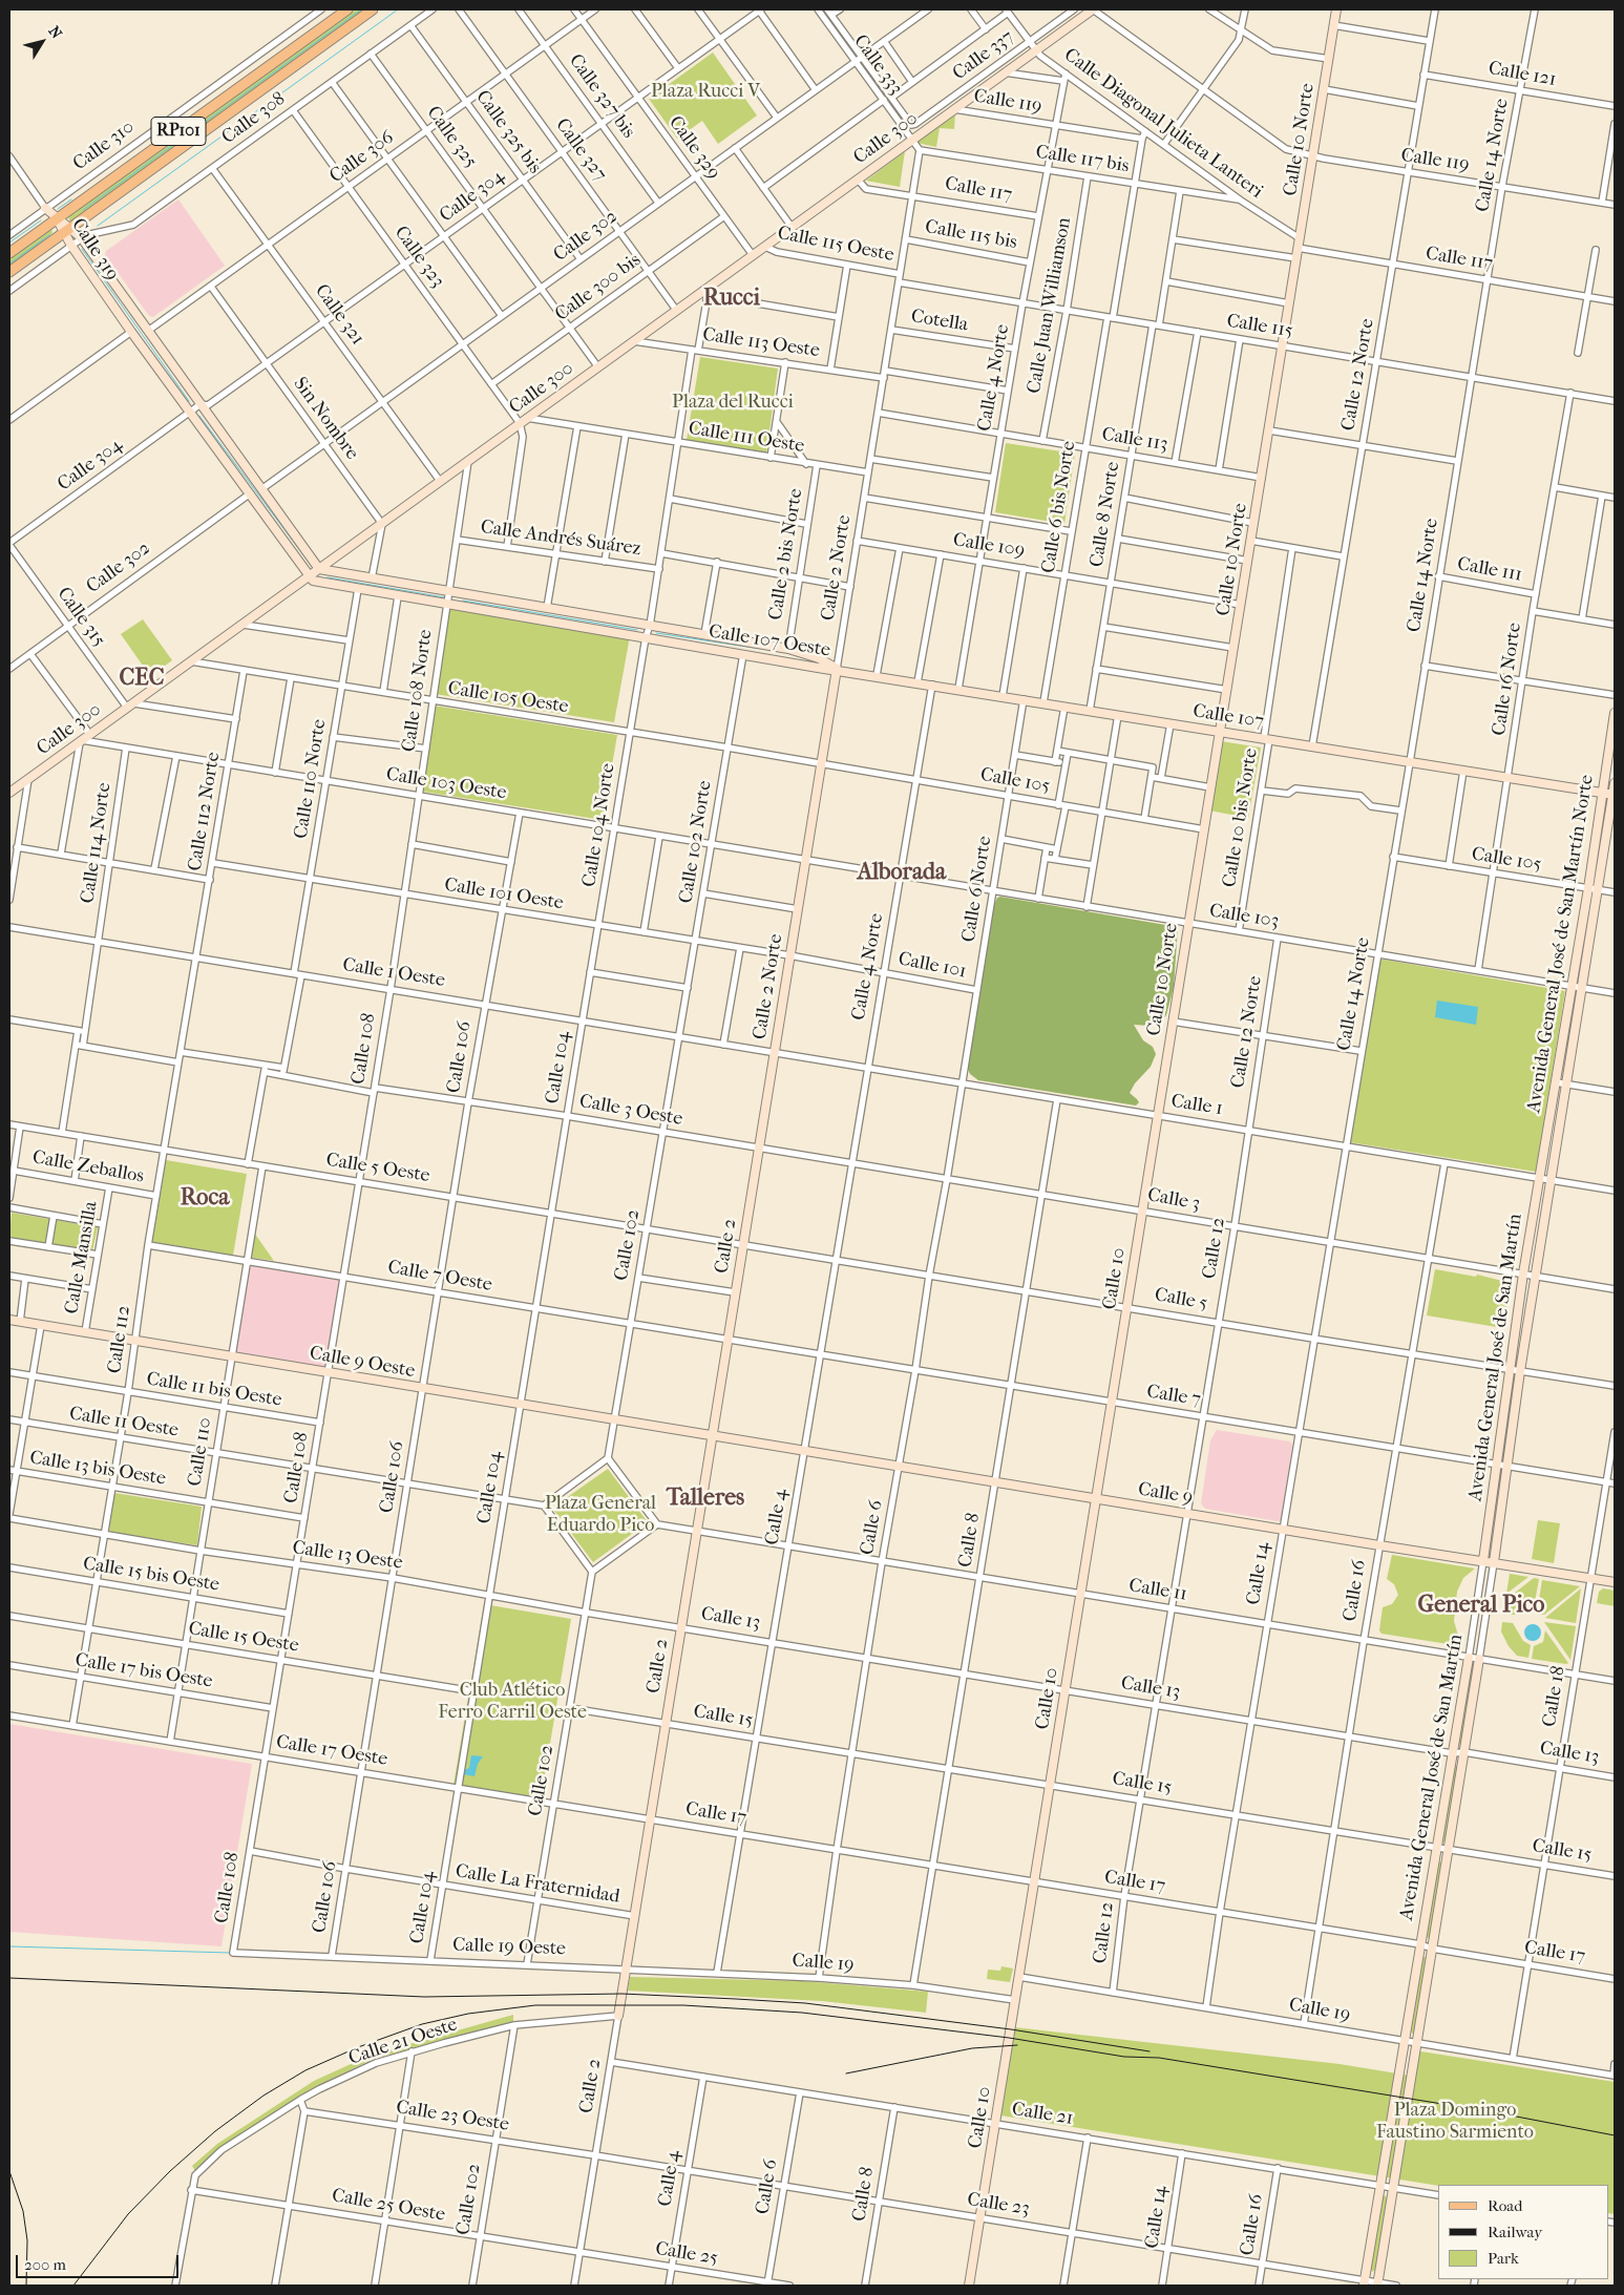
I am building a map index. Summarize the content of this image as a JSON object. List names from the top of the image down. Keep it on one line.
{"streets":{"main road":["RP101"],"street":["Calle 337","Calle 333","Calle 121","Calle 327 bis","Calle 119","Calle 308","Calle Diagonal Julieta Lanteri","Calle 325 bis","Calle 325","Calle 300","Calle 10 Norte","Calle 310","Calle 329","Calle 327","Calle 14 Norte","Calle 306","Calle 117 bis","Calle 117","Calle 304","Calle 115 bis","Calle 302","Calle 115 Oeste","Calle 319","Calle 323","Calle 300 bis","Calle Juan Williamson","Calle 321","Cotella","Calle 115","Calle 113 Oeste","Calle 12 Norte","Calle 4 Norte","Sin Nombre","Calle 111 Oeste","Calle 113","Calle 6 bis Norte","Calle 8 Norte","Calle Andrés Suárez","Calle 109","Calle 2 bis Norte","Calle 2 Norte","Calle 111","Calle 315","Calle 107 Oeste","Calle 16 Norte","Calle 108 Norte","Calle 105 Oeste","Calle 107","Calle 110 Norte","Calle 105","Calle 103 Oeste","Calle 112 Norte","Calle 10 bis Norte","Calle 104 Norte","Calle 102 Norte","Calle 114 Norte","Calle 6 Norte","Calle 101 Oeste","Calle 103","Avenida General José de San Martín Norte","Calle 101","Calle 1 Oeste","Calle 108","Calle 106","Calle 104","Calle 1","Calle 3 Oeste","Calle Zeballos","Calle 5 Oeste","Calle 3","Calle 102","Calle 2","Calle 12","Calle Mansilla","Calle 7 Oeste","Calle 10","Calle 5","Calle 112","Avenida General José de San Martín","Calle 9 Oeste","Calle 11 bis Oeste","Calle 7","Calle 11 Oeste","Calle 110","Calle 13 bis Oeste","Calle 9","Calle 4","Calle 6","Calle 8","Calle 13 Oeste","Calle 14","Calle 15 bis Oeste","Calle 11","Calle 16","Calle 13","Calle 15 Oeste","Calle 17 bis Oeste","Calle 18","Calle 15","Calle 17 Oeste","Calle 17","Calle La Fraternidad","Calle 19 Oeste","Calle 19","Calle 21 Oeste","Calle 21","Calle 23 Oeste","Calle 23","Calle 25 Oeste","Calle 25"]},"crossings":[["Calle 337","Calle Diagonal Julieta Lanteri"],["Calle 333","Calle 300"],["Calle 333","Calle 117 bis"],["Calle 333","Calle 302"],["Calle 333","Calle 2 Norte"],["Calle 121","Calle 14 Norte"],["Calle 121","Calle 12 Norte"],["Calle 327 bis","Calle 306"],["Calle 327 bis","Calle 304"],["Calle 327 bis","Calle 302"],["Calle 119","Calle 300"],["Calle 119","Calle 10 Norte"],["Calle 119","Calle 14 Norte"],["Calle 119","Calle 12 Norte"],["Calle 119","Calle 4 Norte"],["Calle 119","Calle 6 bis Norte"],["Calle 308","Calle 325 bis"],["Calle 308","Calle 325"],["Calle 308","Calle 319"],["Calle 308","Calle 323"],["Calle 308","Calle 321"],["Calle Diagonal Julieta Lanteri","Calle 300"],["Calle Diagonal Julieta Lanteri","Calle 10 Norte"],["Calle Diagonal Julieta Lanteri","Calle 117 bis"],["Calle Diagonal Julieta Lanteri","Calle 4 Norte"],["RP101","Calle 319"],["Calle 325 bis","Calle 306"],["Calle 325 bis","Calle 304"],["Calle 325 bis","Calle 302"],["Calle 325","Calle 300"],["Calle 325","Calle 306"],["Calle 325","Calle 304"],["Calle 325","Calle 302"],["Calle 325","Calle 300 bis"],["Calle 300","Calle 329"],["Calle 300","Calle 327"],["Calle 300","Calle 117"],["Calle 300","Calle 115 Oeste"],["Calle 300","Calle 319"],["Calle 300","Calle 323"],["Calle 300","Calle 321"],["Calle 300","Calle 113 Oeste"],["Calle 300","Sin Nombre"],["Calle 300","Calle 111 Oeste"],["Calle 300","Calle 315"],["Calle 300","Calle 107 Oeste"],["Calle 300","Calle 108 Norte"],["Calle 300","Calle 105 Oeste"],["Calle 300","Calle 103 Oeste"],["Calle 10 Norte","Calle 117"],["Calle 10 Norte","Calle 115"],["Calle 10 Norte","Calle 113"],["Calle 10 Norte","Calle 109"],["Calle 10 Norte","Calle 107"],["Calle 10 Norte","Calle 105"],["Calle 10 Norte","Calle 103"],["Calle 10 Norte","Calle 1"],["Calle 10 Norte","Calle 10"],["Calle 329","Calle 306"],["Calle 329","Calle 304"],["Calle 329","Calle 302"],["Calle 329","Calle 300 bis"],["Calle 327","Calle 306"],["Calle 327","Calle 304"],["Calle 327","Calle 302"],["Calle 327","Calle 300 bis"],["Calle 14 Norte","Calle 117"],["Calle 14 Norte","Calle 115"],["Calle 14 Norte","Calle 111"],["Calle 14 Norte","Calle 107"],["Calle 14 Norte","Calle 105"],["Calle 14 Norte","Calle 103"],["Calle 14 Norte","Calle 1"],["Calle 14 Norte","Calle 14"],["Calle 306","Calle 319"],["Calle 306","Calle 323"],["Calle 306","Calle 321"],["Calle 306","Sin Nombre"],["Calle 117 bis","Calle Juan Williamson"],["Calle 117 bis","Calle 4 Norte"],["Calle 117 bis","Calle 6 bis Norte"],["Calle 117 bis","Calle 8 Norte"],["Calle 117 bis","Calle 2 Norte"],["Calle 117","Calle 12 Norte"],["Calle 117","Calle 4 Norte"],["Calle 117","Calle 2 Norte"],["Calle 304","Calle 319"],["Calle 304","Calle 323"],["Calle 304","Calle 321"],["Calle 304","Sin Nombre"],["Calle 304","Calle 315"],["Calle 115 bis","Calle 4 Norte"],["Calle 115 bis","Calle 2 Norte"],["Calle 302","Calle 319"],["Calle 302","Calle 323"],["Calle 302","Calle 321"],["Calle 302","Sin Nombre"],["Calle 302","Calle 315"],["Calle 115 Oeste","Calle 2 Norte"],["Calle 319","Calle 107 Oeste"],["Calle 323","Calle 300 bis"],["Calle Juan Williamson","Calle 115"],["Calle Juan Williamson","Calle 113"],["Cotella","Calle 4 Norte"],["Cotella","Calle 2 Norte"],["Calle 115","Calle 12 Norte"],["Calle 115","Calle 4 Norte"],["Calle 115","Calle 6 bis Norte"],["Calle 115","Calle 8 Norte"],["Calle 115","Calle 2 Norte"],["Calle 115","Calle 16 Norte"],["Calle 113 Oeste","Calle 2 Norte"],["Calle 12 Norte","Calle 107"],["Calle 12 Norte","Calle 103"],["Calle 12 Norte","Calle 1"],["Calle 12 Norte","Calle 12"],["Calle 4 Norte","Calle 113"],["Calle 4 Norte","Calle 109"],["Calle 4 Norte","Calle 107"],["Calle 4 Norte","Calle 105"],["Calle 4 Norte","Calle 103"],["Calle 4 Norte","Calle 101"],["Calle 4 Norte","Calle 1"],["Calle 4 Norte","Calle 4"],["Calle 111 Oeste","Calle 2 bis Norte"],["Calle 111 Oeste","Calle 2 Norte"],["Calle 113","Calle 6 bis Norte"],["Calle 113","Calle 8 Norte"],["Calle 113","Calle 2 Norte"],["Calle 6 bis Norte","Calle 109"],["Calle 6 bis Norte","Calle 107"],["Calle 8 Norte","Calle 109"],["Calle 8 Norte","Calle 107"],["Calle Andrés Suárez","Calle 108 Norte"],["Calle 109","Calle 2 Norte"],["Calle 2 bis Norte","Calle 107 Oeste"],["Calle 2 Norte","Calle 107 Oeste"],["Calle 2 Norte","Calle 105 Oeste"],["Calle 2 Norte","Calle 107"],["Calle 2 Norte","Calle 105"],["Calle 2 Norte","Calle 103 Oeste"],["Calle 2 Norte","Calle 101 Oeste"],["Calle 2 Norte","Calle 103"],["Calle 2 Norte","Calle 101"],["Calle 2 Norte","Calle 1 Oeste"],["Calle 2 Norte","Calle 1"],["Calle 2 Norte","Calle 2"],["Calle 111","Calle 16 Norte"],["Calle 107 Oeste","Calle 108 Norte"],["Calle 107 Oeste","Calle 107"],["Calle 107 Oeste","Calle 110 Norte"],["Calle 107 Oeste","Calle 104 Norte"],["Calle 107 Oeste","Calle 102 Norte"],["Calle 16 Norte","Calle 107"],["Calle 16 Norte","Calle 105"],["Calle 16 Norte","Calle 103"],["Calle 108 Norte","Calle 105 Oeste"],["Calle 108 Norte","Calle 103 Oeste"],["Calle 108 Norte","Calle 101 Oeste"],["Calle 108 Norte","Calle 1 Oeste"],["Calle 108 Norte","Calle 108"],["Calle 105 Oeste","Calle 110 Norte"],["Calle 105 Oeste","Calle 105"],["Calle 105 Oeste","Calle 112 Norte"],["Calle 105 Oeste","Calle 104 Norte"],["Calle 105 Oeste","Calle 102 Norte"],["Calle 107","Calle 10 bis Norte"],["Calle 107","Calle 6 Norte"],["Calle 107","Avenida General José de San Martín Norte"],["Calle 110 Norte","Calle 103 Oeste"],["Calle 110 Norte","Calle 101 Oeste"],["Calle 110 Norte","Calle 1 Oeste"],["Calle 105","Calle 6 Norte"],["Calle 105","Avenida General José de San Martín Norte"],["Calle 103 Oeste","Calle 112 Norte"],["Calle 103 Oeste","Calle 104 Norte"],["Calle 103 Oeste","Calle 102 Norte"],["Calle 103 Oeste","Calle 114 Norte"],["Calle 103 Oeste","Calle 103"],["Calle 103 Oeste","Calle 106"],["Calle 112 Norte","Calle 101 Oeste"],["Calle 112 Norte","Calle 1 Oeste"],["Calle 112 Norte","Calle 112"],["Calle 10 bis Norte","Calle 103"],["Calle 104 Norte","Calle 101 Oeste"],["Calle 104 Norte","Calle 1 Oeste"],["Calle 104 Norte","Calle 104"],["Calle 102 Norte","Calle 101 Oeste"],["Calle 102 Norte","Calle 1 Oeste"],["Calle 102 Norte","Calle 102"],["Calle 114 Norte","Calle 1 Oeste"],["Calle 6 Norte","Calle 103"],["Calle 6 Norte","Calle 101"],["Calle 6 Norte","Calle 1"],["Calle 6 Norte","Calle 6"],["Calle 101 Oeste","Calle 101"],["Calle 101 Oeste","Calle 106"],["Calle 103","Avenida General José de San Martín Norte"],["Avenida General José de San Martín Norte","Calle 1"],["Avenida General José de San Martín Norte","Avenida General José de San Martín"],["Calle 1 Oeste","Calle 108"],["Calle 1 Oeste","Calle 106"],["Calle 1 Oeste","Calle 104"],["Calle 1 Oeste","Calle 1"],["Calle 1 Oeste","Calle 102"],["Calle 1 Oeste","Calle 2"],["Calle 1 Oeste","Calle 112"],["Calle 108","Calle 3 Oeste"],["Calle 108","Calle 5 Oeste"],["Calle 108","Calle 7 Oeste"],["Calle 108","Calle 9 Oeste"],["Calle 108","Calle 11 bis Oeste"],["Calle 108","Calle 11 Oeste"],["Calle 108","Calle 13 bis Oeste"],["Calle 108","Calle 13 Oeste"],["Calle 108","Calle 15 bis Oeste"],["Calle 108","Calle 15 Oeste"],["Calle 108","Calle 17 bis Oeste"],["Calle 108","Calle 17 Oeste"],["Calle 108","Calle La Fraternidad"],["Calle 108","Calle 19 Oeste"],["Calle 106","Calle 3 Oeste"],["Calle 106","Calle 5 Oeste"],["Calle 106","Calle 7 Oeste"],["Calle 106","Calle 9 Oeste"],["Calle 106","Calle 11 Oeste"],["Calle 106","Calle 13 Oeste"],["Calle 106","Calle 15 Oeste"],["Calle 106","Calle 17 Oeste"],["Calle 106","Calle La Fraternidad"],["Calle 106","Calle 19 Oeste"],["Calle 104","Calle 3 Oeste"],["Calle 104","Calle 5 Oeste"],["Calle 104","Calle 7 Oeste"],["Calle 104","Calle 9 Oeste"],["Calle 104","Calle 11 Oeste"],["Calle 104","Calle 13 Oeste"],["Calle 104","Calle 15 Oeste"],["Calle 104","Calle 17 Oeste"],["Calle 104","Calle La Fraternidad"],["Calle 104","Calle 19 Oeste"],["Calle 1","Calle 2"],["Calle 1","Calle 12"],["Calle 1","Calle 10"],["Calle 1","Avenida General José de San Martín"],["Calle 1","Calle 4"],["Calle 1","Calle 6"],["Calle 1","Calle 8"],["Calle 1","Calle 14"],["Calle 1","Calle 16"],["Calle 3 Oeste","Calle 3"],["Calle 3 Oeste","Calle 102"],["Calle 3 Oeste","Calle 2"],["Calle Zeballos","Calle Mansilla"],["Calle Zeballos","Calle 112"],["Calle 5 Oeste","Calle 102"],["Calle 5 Oeste","Calle 2"],["Calle 5 Oeste","Calle 5"],["Calle 5 Oeste","Calle 112"],["Calle 5 Oeste","Calle 110"],["Calle 3","Calle 2"],["Calle 3","Calle 12"],["Calle 3","Calle 10"],["Calle 3","Avenida General José de San Martín"],["Calle 3","Calle 4"],["Calle 3","Calle 6"],["Calle 3","Calle 8"],["Calle 3","Calle 14"],["Calle 3","Calle 16"],["Calle 102","Calle 7 Oeste"],["Calle 102","Calle 9 Oeste"],["Calle 102","Calle 13 Oeste"],["Calle 102","Calle 17 Oeste"],["Calle 102","Calle La Fraternidad"],["Calle 102","Calle 19 Oeste"],["Calle 102","Calle 21 Oeste"],["Calle 102","Calle 23 Oeste"],["Calle 102","Calle 25 Oeste"],["Calle 2","Calle 7 Oeste"],["Calle 2","Calle 5"],["Calle 2","Calle 9 Oeste"],["Calle 2","Calle 7"],["Calle 2","Calle 9"],["Calle 2","Calle 13 Oeste"],["Calle 2","Calle 11"],["Calle 2","Calle 13"],["Calle 2","Calle 15"],["Calle 2","Calle 17 Oeste"],["Calle 2","Calle 17"],["Calle 2","Calle La Fraternidad"],["Calle 2","Calle 19 Oeste"],["Calle 2","Calle 19"],["Calle 2","Calle 21 Oeste"],["Calle 2","Calle 21"],["Calle 2","Calle 23 Oeste"],["Calle 2","Calle 23"],["Calle 2","Calle 25 Oeste"],["Calle 2","Calle 25"],["Calle 12","Calle 5"],["Calle 12","Calle 7"],["Calle 12","Calle 9"],["Calle 12","Calle 11"],["Calle 12","Calle 13"],["Calle 12","Calle 15"],["Calle 12","Calle 17"],["Calle 12","Calle 19"],["Calle Mansilla","Calle 9 Oeste"],["Calle 7 Oeste","Calle 112"],["Calle 7 Oeste","Calle 7"],["Calle 7 Oeste","Calle 110"],["Calle 10","Calle 5"],["Calle 10","Calle 7"],["Calle 10","Calle 9"],["Calle 10","Calle 11"],["Calle 10","Calle 13"],["Calle 10","Calle 15"],["Calle 10","Calle 17"],["Calle 10","Calle 19"],["Calle 10","Calle 21"],["Calle 10","Calle 23"],["Calle 5","Avenida General José de San Martín"],["Calle 5","Calle 4"],["Calle 5","Calle 6"],["Calle 5","Calle 8"],["Calle 5","Calle 14"],["Calle 5","Calle 16"],["Calle 112","Calle 9 Oeste"],["Calle 112","Calle 11 bis Oeste"],["Calle 112","Calle 11 Oeste"],["Calle 112","Calle 13 bis Oeste"],["Calle 112","Calle 13 Oeste"],["Calle 112","Calle 15 bis Oeste"],["Calle 112","Calle 15 Oeste"],["Calle 112","Calle 17 bis Oeste"],["Calle 112","Calle 17 Oeste"],["Avenida General José de San Martín","Calle 7"],["Avenida General José de San Martín","Calle 9"],["Avenida General José de San Martín","Calle 11"],["Avenida General José de San Martín","Calle 13"],["Avenida General José de San Martín","Calle 15"],["Avenida General José de San Martín","Calle 17"],["Avenida General José de San Martín","Calle 19"],["Avenida General José de San Martín","Calle 21"],["Avenida General José de San Martín","Calle 23"],["Calle 9 Oeste","Calle 110"],["Calle 9 Oeste","Calle 9"],["Calle 11 bis Oeste","Calle 110"],["Calle 7","Calle 4"],["Calle 7","Calle 6"],["Calle 7","Calle 8"],["Calle 7","Calle 14"],["Calle 7","Calle 16"],["Calle 7","Calle 18"],["Calle 11 Oeste","Calle 110"],["Calle 110","Calle 13 bis Oeste"],["Calle 110","Calle 13 Oeste"],["Calle 110","Calle 15 bis Oeste"],["Calle 110","Calle 15 Oeste"],["Calle 110","Calle 17 bis Oeste"],["Calle 110","Calle 17 Oeste"],["Calle 9","Calle 4"],["Calle 9","Calle 6"],["Calle 9","Calle 8"],["Calle 9","Calle 14"],["Calle 9","Calle 16"],["Calle 9","Calle 18"],["Calle 4","Calle 11"],["Calle 4","Calle 13"],["Calle 4","Calle 15"],["Calle 4","Calle 17"],["Calle 4","Calle 19"],["Calle 4","Calle 21"],["Calle 4","Calle 23"],["Calle 4","Calle 25"],["Calle 6","Calle 11"],["Calle 6","Calle 13"],["Calle 6","Calle 15"],["Calle 6","Calle 17"],["Calle 6","Calle 19"],["Calle 6","Calle 21"],["Calle 6","Calle 23"],["Calle 6","Calle 25"],["Calle 8","Calle 11"],["Calle 8","Calle 13"],["Calle 8","Calle 15"],["Calle 8","Calle 17"],["Calle 8","Calle 19"],["Calle 8","Calle 21"],["Calle 8","Calle 23"],["Calle 13 Oeste","Calle 13"],["Calle 14","Calle 11"],["Calle 14","Calle 13"],["Calle 14","Calle 15"],["Calle 14","Calle 17"],["Calle 14","Calle 19"],["Calle 14","Calle 21"],["Calle 14","Calle 23"],["Calle 11","Calle 16"],["Calle 11","Calle 18"],["Calle 16","Calle 13"],["Calle 16","Calle 15"],["Calle 16","Calle 17"],["Calle 16","Calle 19"],["Calle 16","Calle 21"],["Calle 16","Calle 23"],["Calle 13","Calle 18"],["Calle 18","Calle 15"],["Calle 18","Calle 17"],["Calle 18","Calle 19"],["Calle 17 Oeste","Calle 17"],["Calle 19 Oeste","Calle 19"],["Calle 21 Oeste","Calle 25 Oeste"],["Calle 23 Oeste","Calle 23"],["Calle 25 Oeste","Calle 25"]],"districts":["Rucci","CEC","Alborada","Roca","Talleres","General Pico"],"parks":["Plaza Rucci V","Plaza del Rucci","Plaza General Eduardo Pico","Club Atlético Ferro Carril Oeste","Plaza Domingo Faustino Sarmiento"],"legend":["Road","Railway","Park"],"scale_bar":"200 m","north":"top right"}
